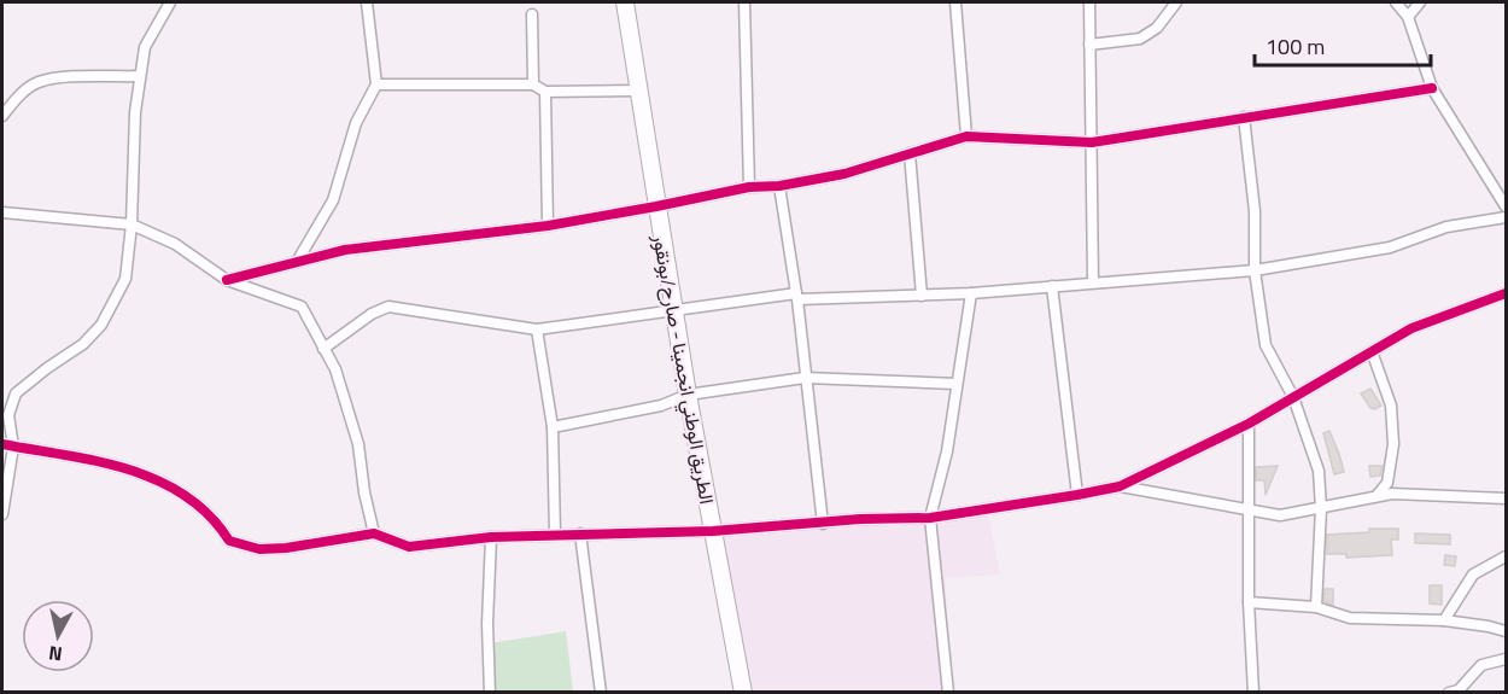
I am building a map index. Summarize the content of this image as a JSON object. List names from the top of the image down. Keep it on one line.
{"streets":{"highway":["الطريق الوطني انجمينا - صارح/بونقور"]},"scale_bar":"100 m","north":"bottom"}
